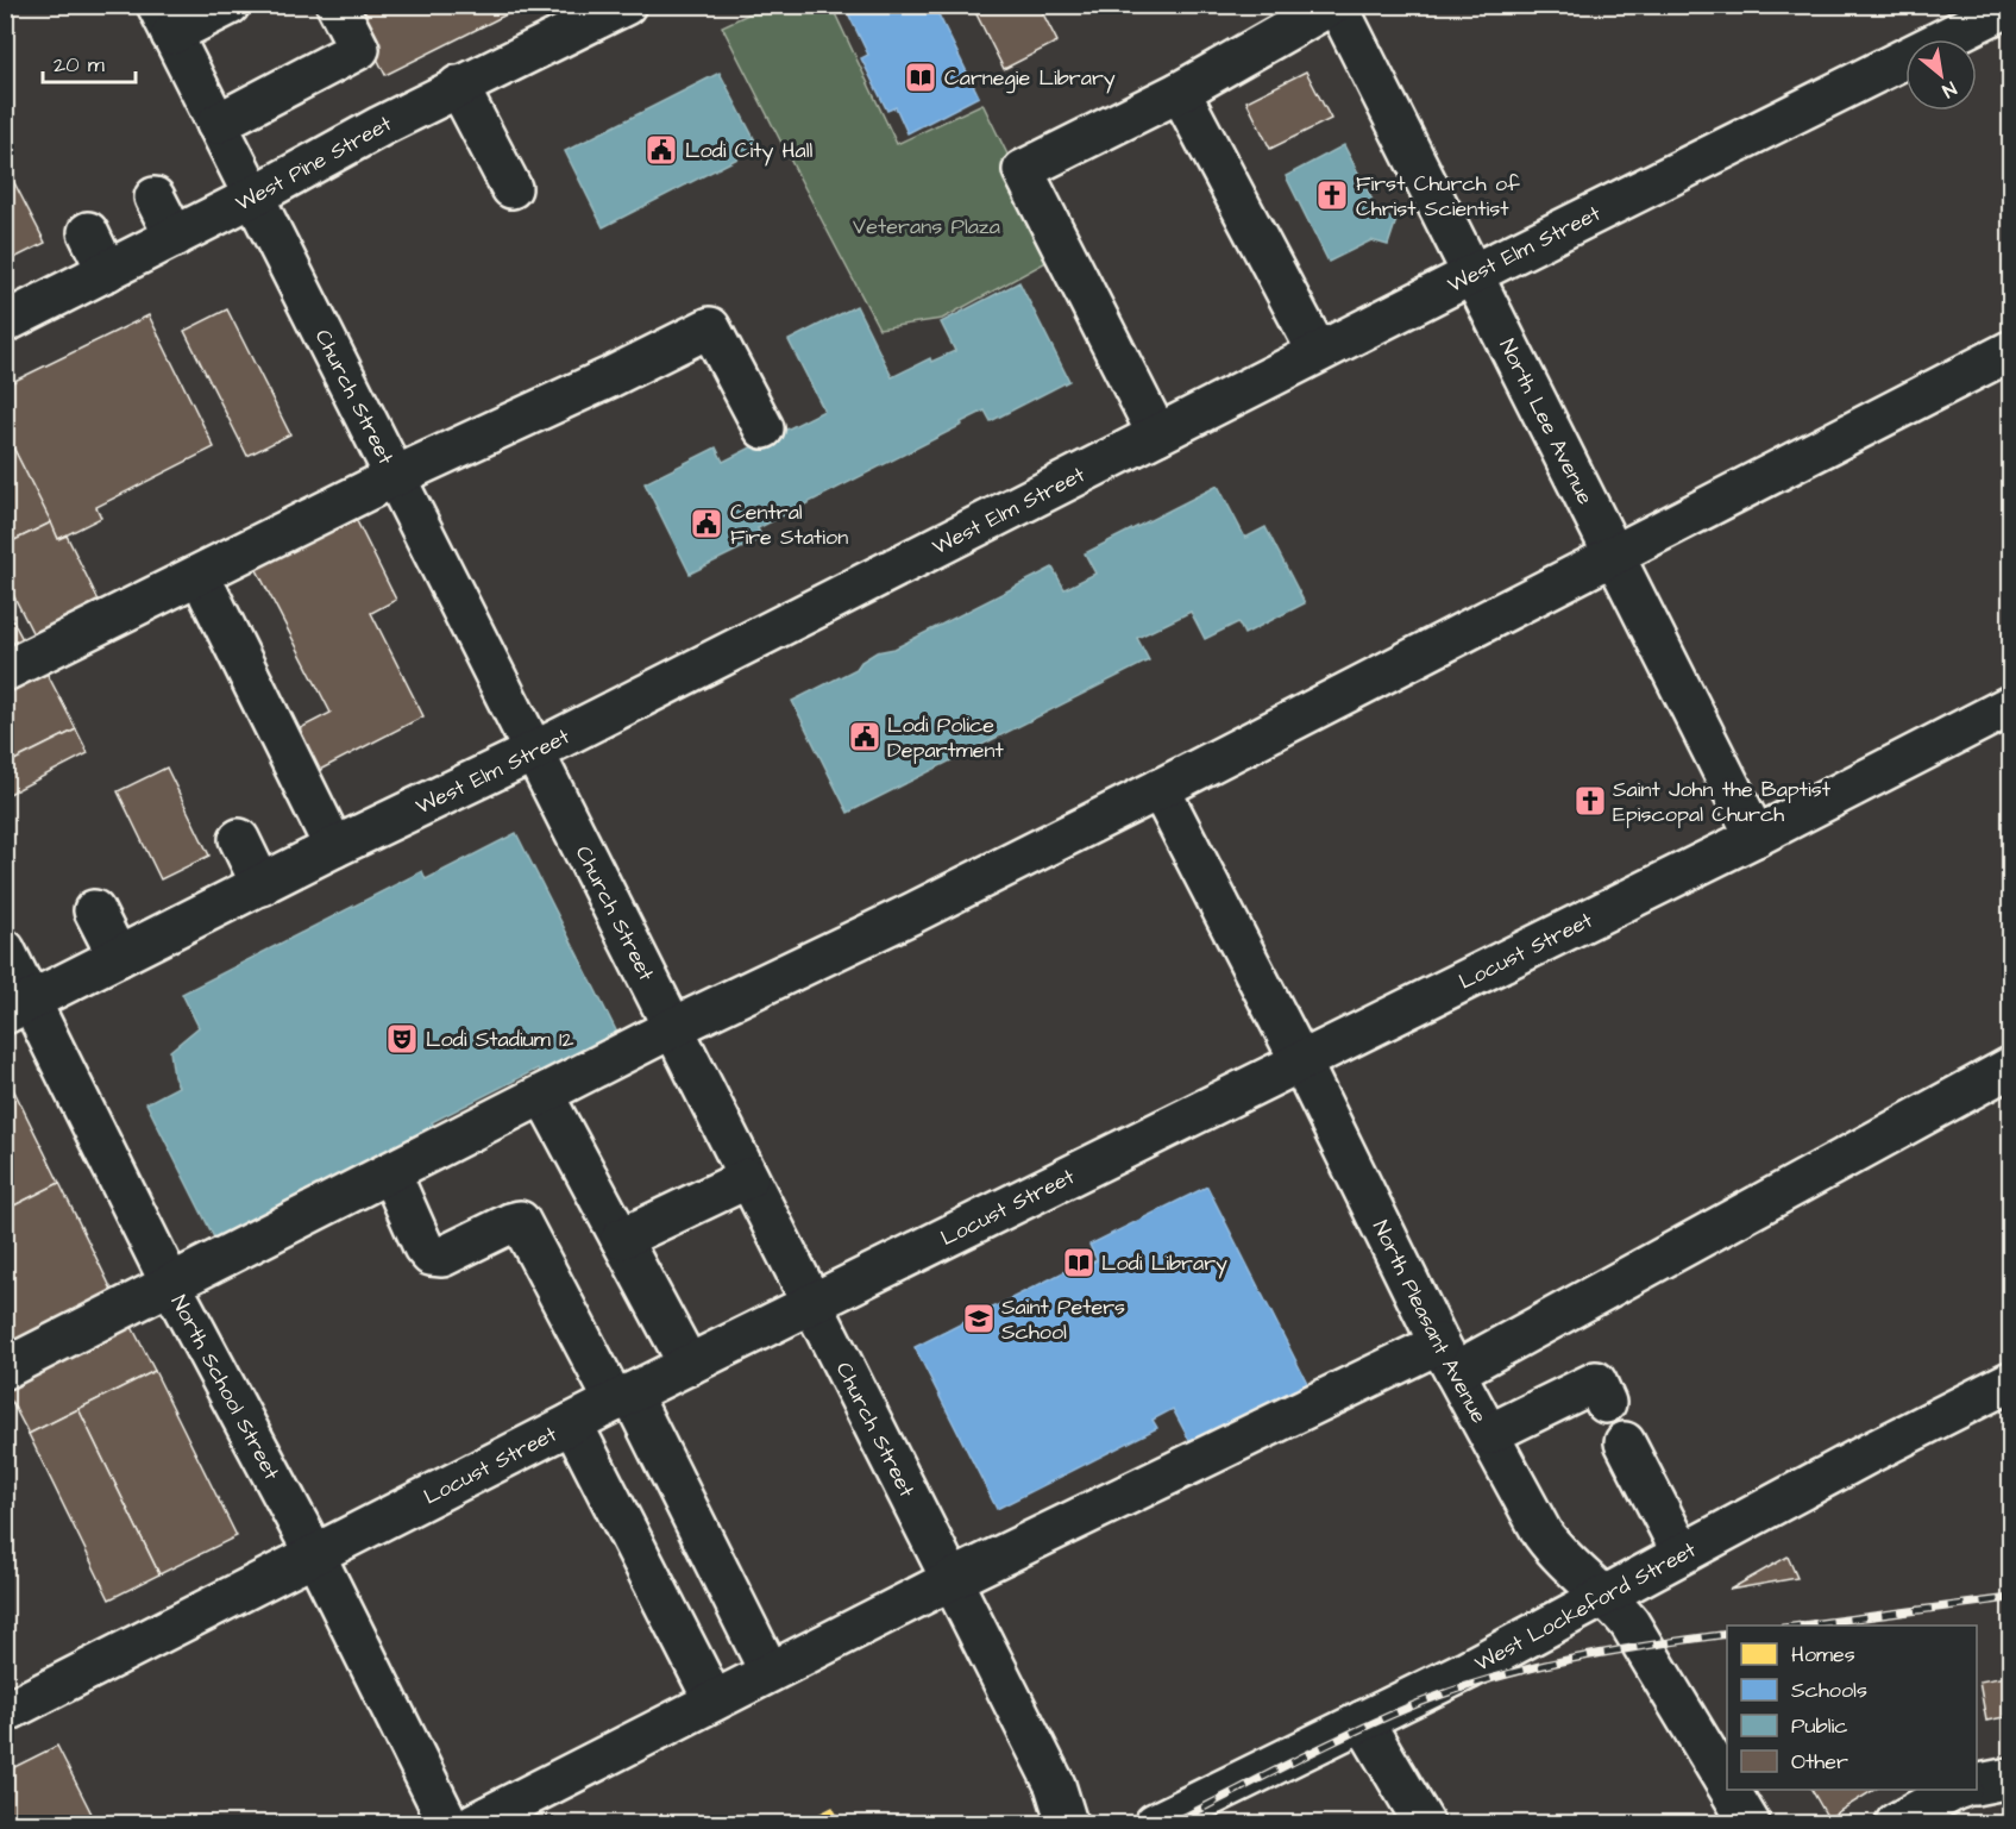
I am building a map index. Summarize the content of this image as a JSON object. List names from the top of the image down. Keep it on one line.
{"streets":{"street":["West Pine Street","West Elm Street","Church Street","North Lee Avenue","Locust Street","North Pleasant Avenue","North School Street","West Lockeford Street"]},"crossings":[["West Pine Street","Church Street"],["West Elm Street","Church Street"],["West Elm Street","North Lee Avenue"],["West Elm Street","North School Street"],["Church Street","Locust Street"],["North Lee Avenue","Locust Street"],["Locust Street","North Pleasant Avenue"],["Locust Street","North School Street"],["North Pleasant Avenue","West Lockeford Street"]],"parks":["Veterans Plaza"],"places":{"library":["Carnegie Library","Lodi Library"],"public building":["Lodi City Hall","Central Fire Station","Lodi Police Department"],"church":["First Church of Christ Scientist","Saint John the Baptist Episcopal Church"],"theatre":["Lodi Stadium 12"],"school or university":["Saint Peters School"]},"legend":["Homes","Schools","Public","Other"],"scale_bar":"20 m","north":"bottom right"}
